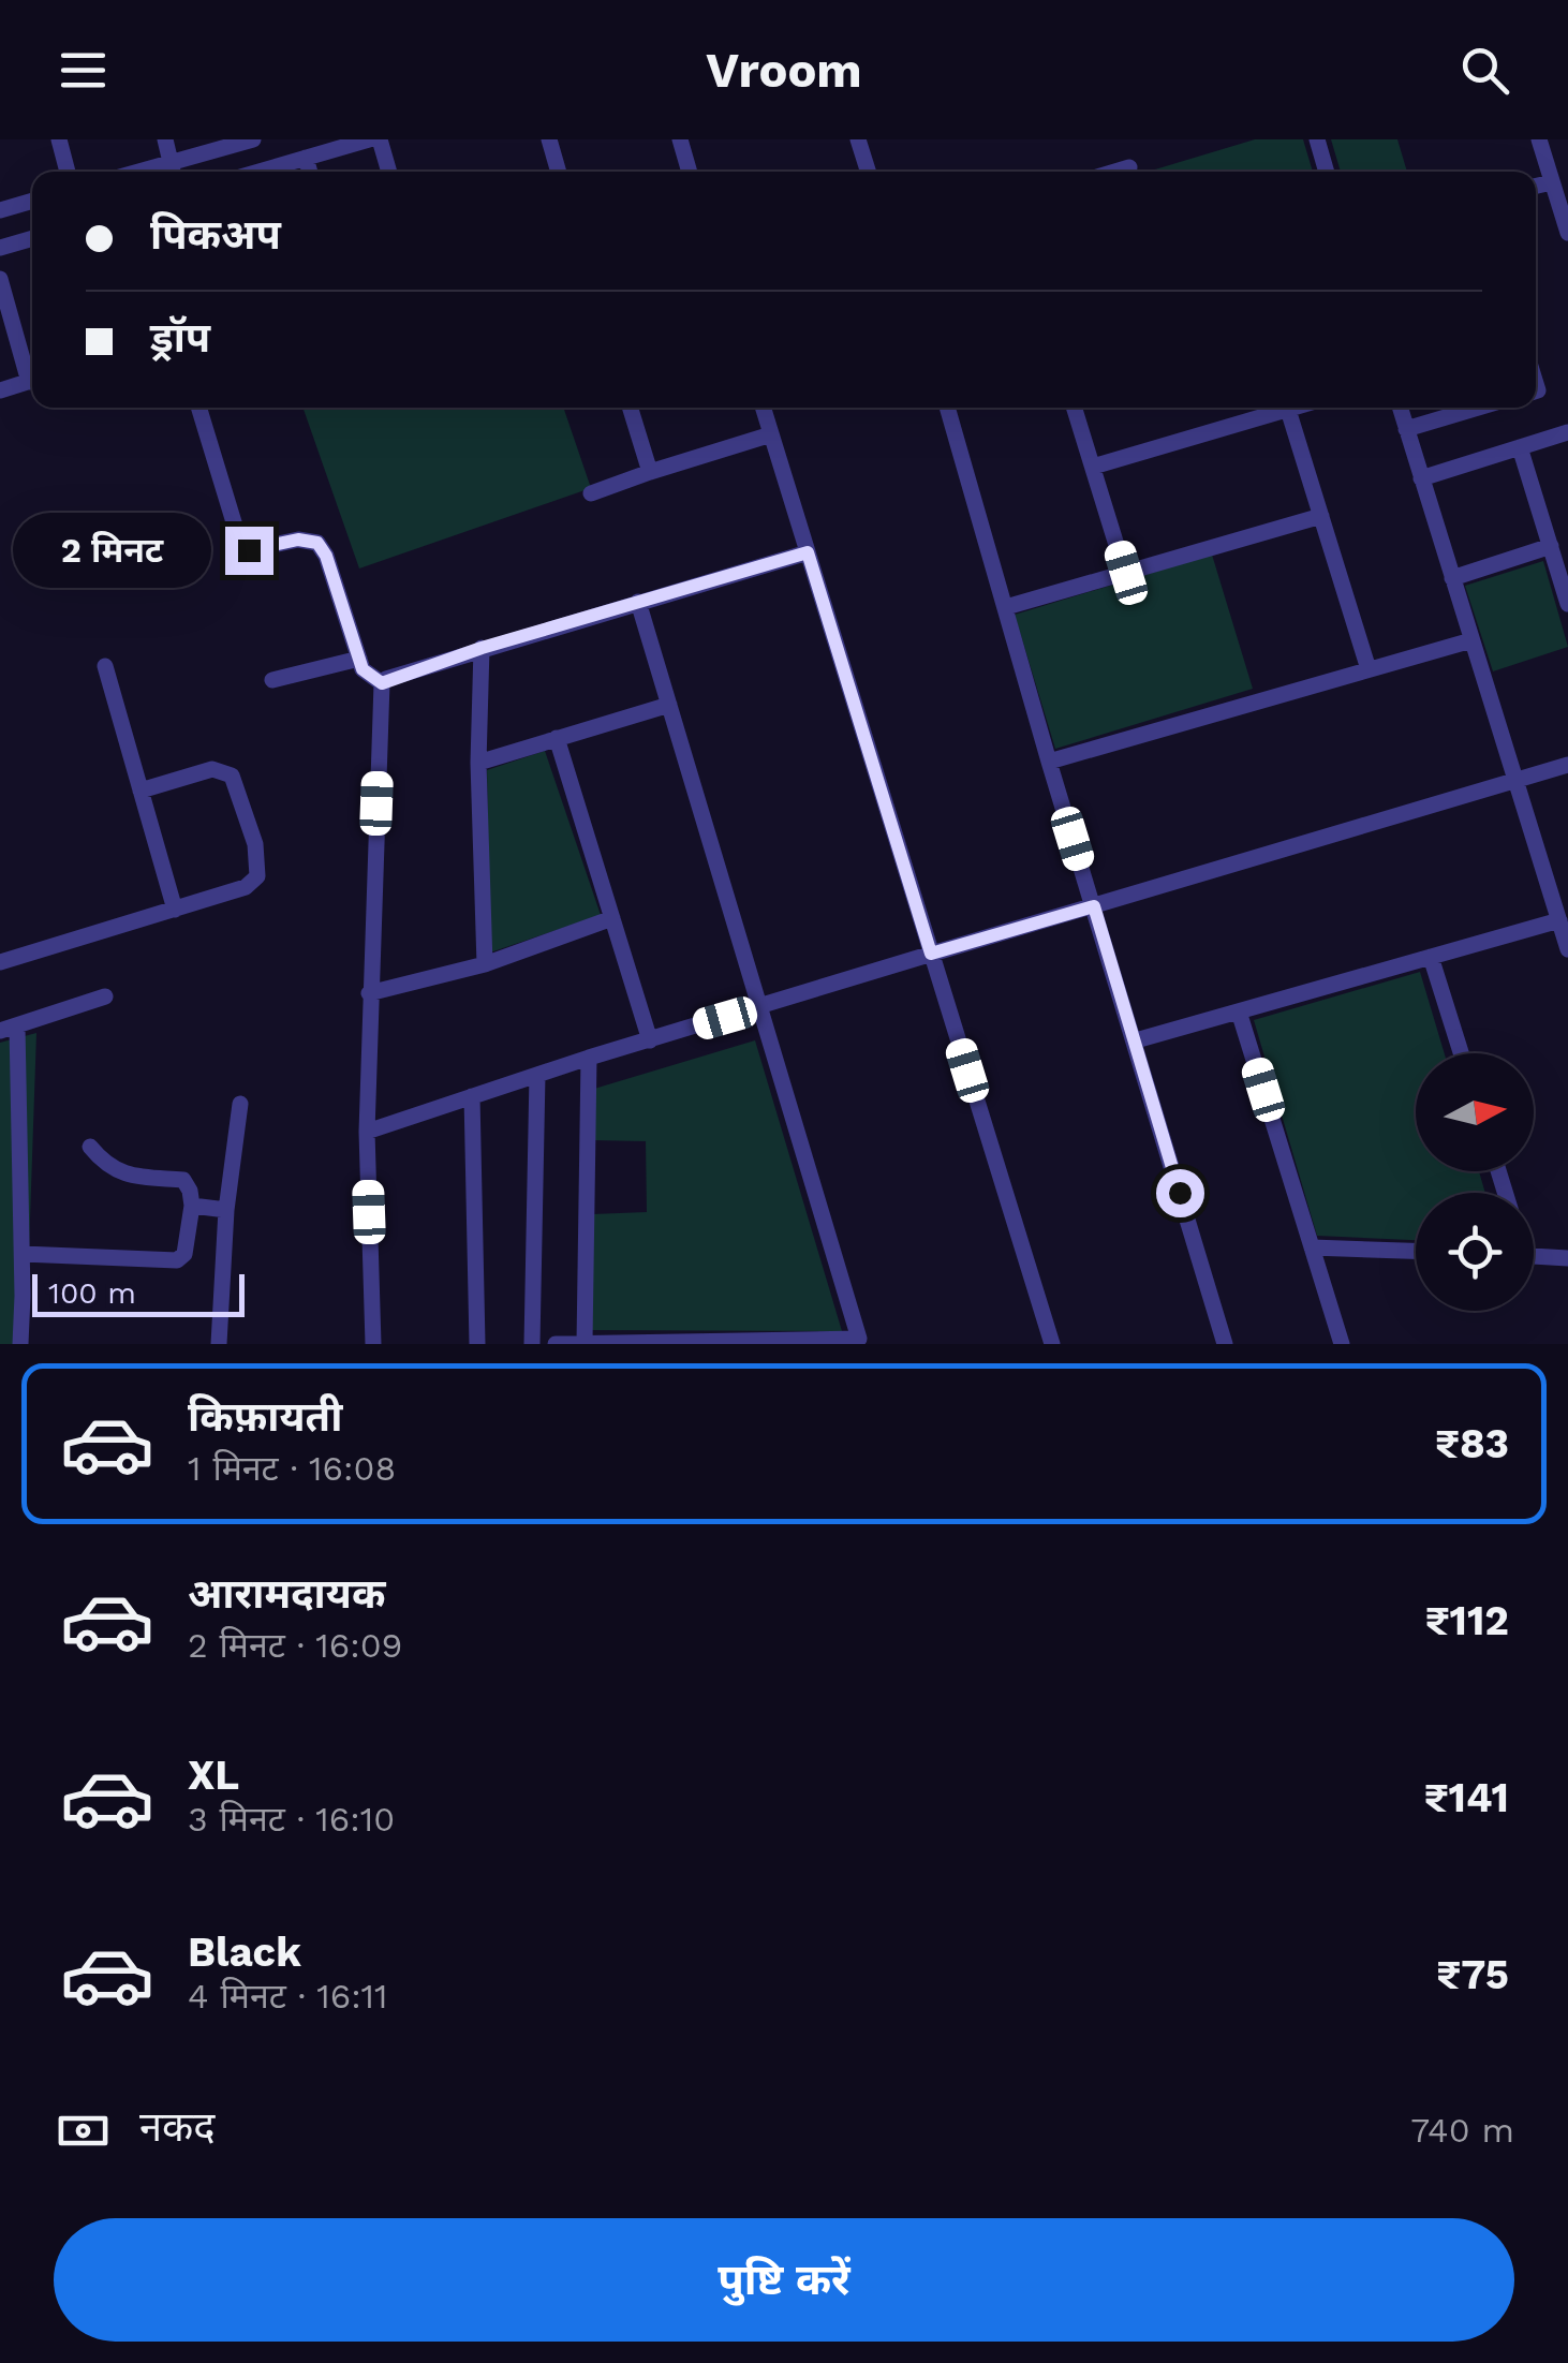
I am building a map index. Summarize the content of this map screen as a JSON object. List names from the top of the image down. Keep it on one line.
{"scale_bar":"100 m","north":"right","page":{"header":"Vroom","banner":["पिकअप","ड्रॉप"],"bubble":"2 मिनट","scale":"100 m","list":[{"name":"किफ़ायती","note":"1 मिनट · 16:08","value":"₹83"},{"name":"आरामदायक","note":"2 मिनट · 16:09","value":"₹112"},{"name":"XL","note":"3 मिनट · 16:10","value":"₹141"},{"name":"Black","note":"4 मिनट · 16:11","value":"₹75"}],"pay":["नकद","740 m"],"buttons":"पुष्टि करें"}}
